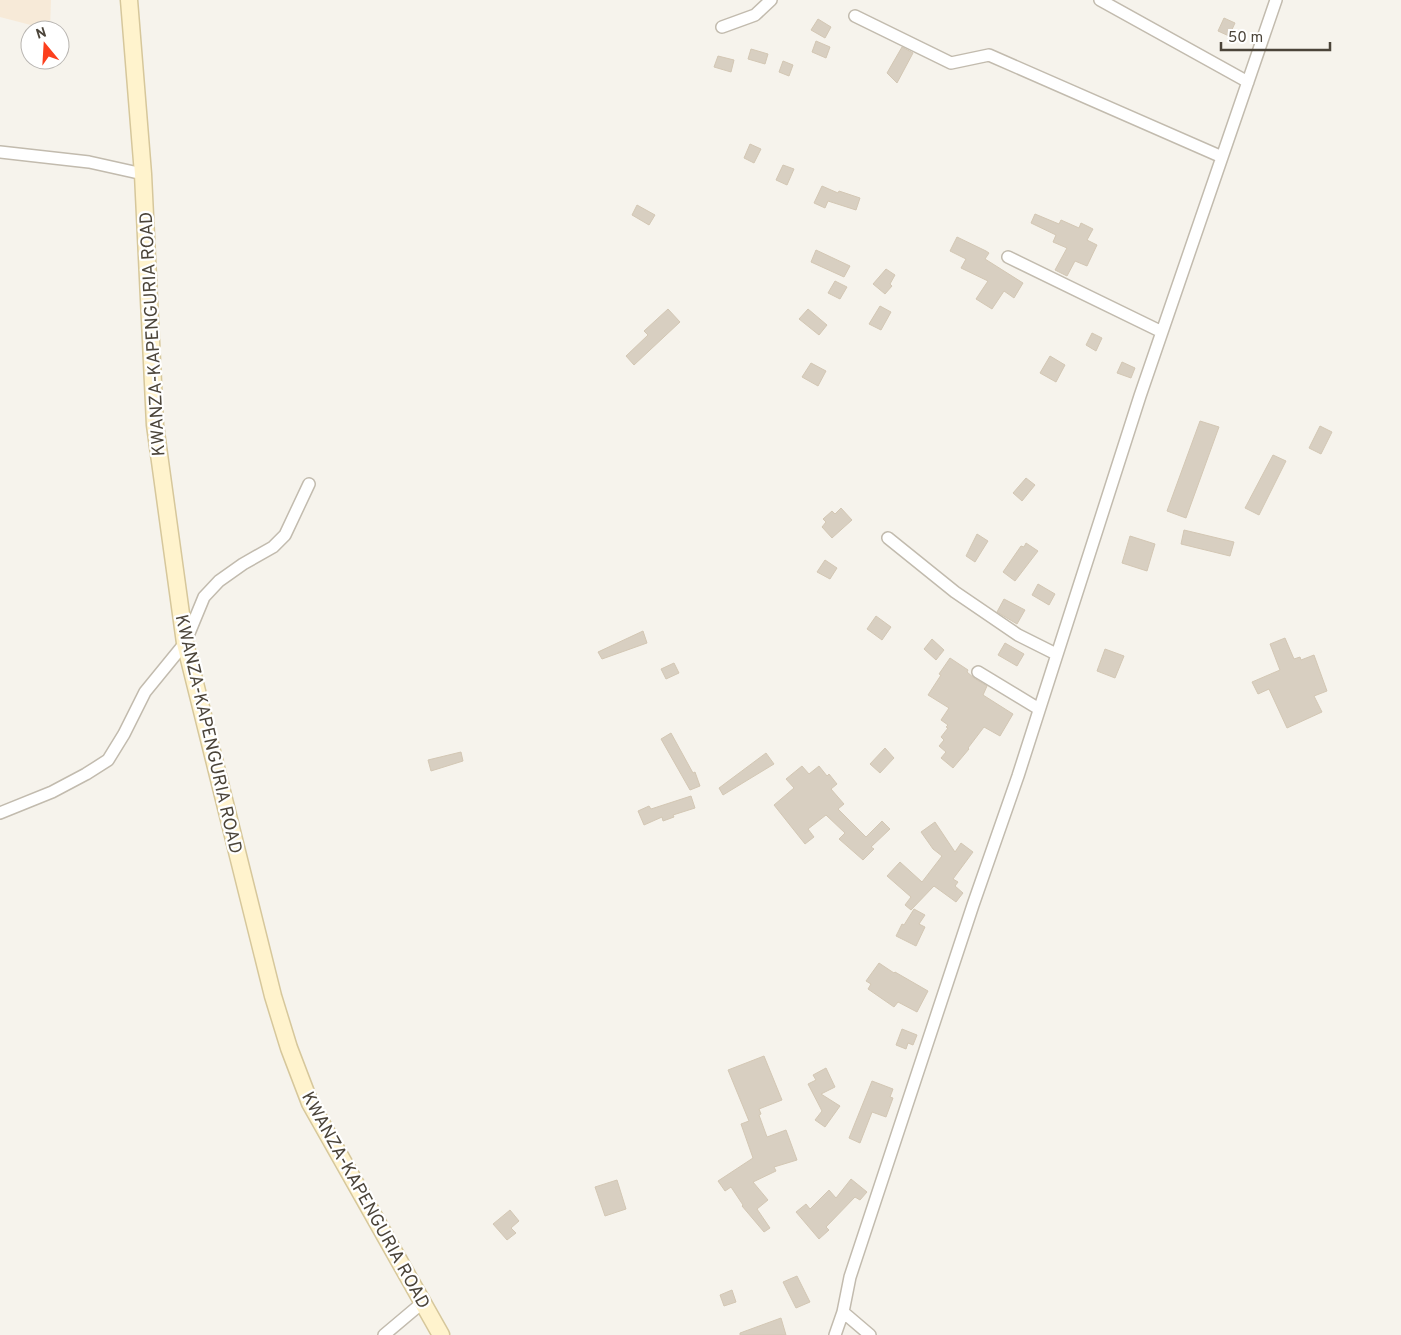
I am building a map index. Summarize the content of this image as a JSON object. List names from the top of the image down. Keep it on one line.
{"streets":{"street":["KWANZA-KAPENGURIA ROAD"]},"scale_bar":"50 m","north":"top"}
